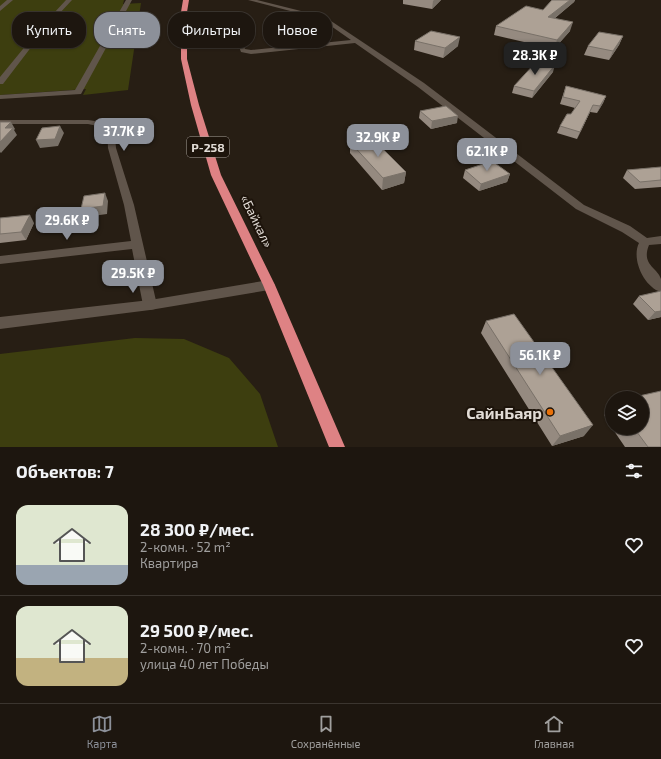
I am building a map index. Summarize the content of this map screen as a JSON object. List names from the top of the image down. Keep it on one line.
{"streets":{"highway":["Р-258","«Байкал»"]},"places":["СайнБаяр"],"page":{"chip":["Купить","Снять","Фильтры","Новое"],"price":["28.3K ₽","37.7K ₽","32.9K ₽","62.1K ₽","29.6K ₽","29.5K ₽","56.1K ₽"],"heading":"Объектов: 7","list":[{"name":"28 300 ₽/мес.","note":"2-комн. · 52 m² · Квартира"},{"name":"29 500 ₽/мес.","note":"2-комн. · 70 m² · улица 40 лет Победы"}],"tabs":["Карта","Сохранённые","Главная"]}}
